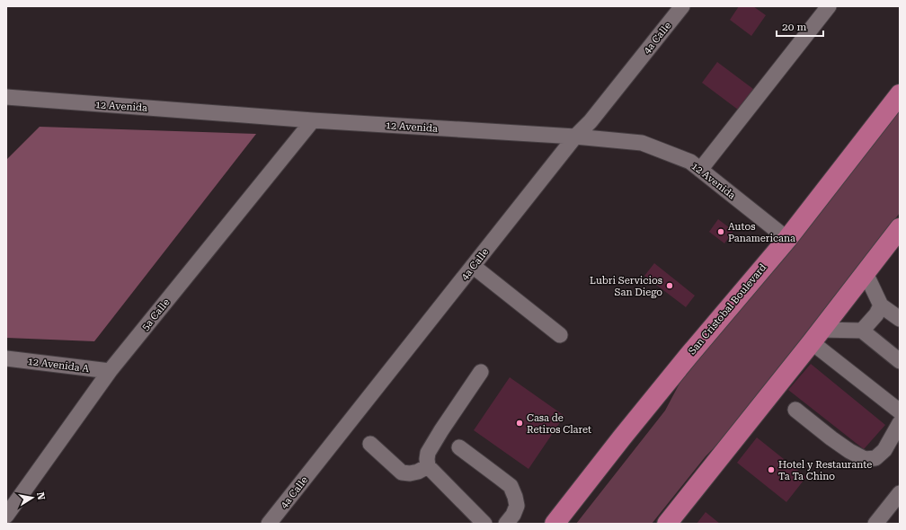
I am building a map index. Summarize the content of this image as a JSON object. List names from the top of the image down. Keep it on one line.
{"streets":{"main road":["San Cristobal Boulevard"],"street":["4a Calle","12 Avenida","5a Calle","12 Avenida A"]},"crossings":[["4a Calle","12 Avenida"],["12 Avenida","San Cristobal Boulevard"],["12 Avenida","5a Calle"],["5a Calle","12 Avenida A"]],"places":["Autos Panamericana","Lubri Servicios San Diego","Casa de Retiros Claret","Hotel y Restaurante Ta Ta Chino"],"scale_bar":"20 m","north":"right"}
